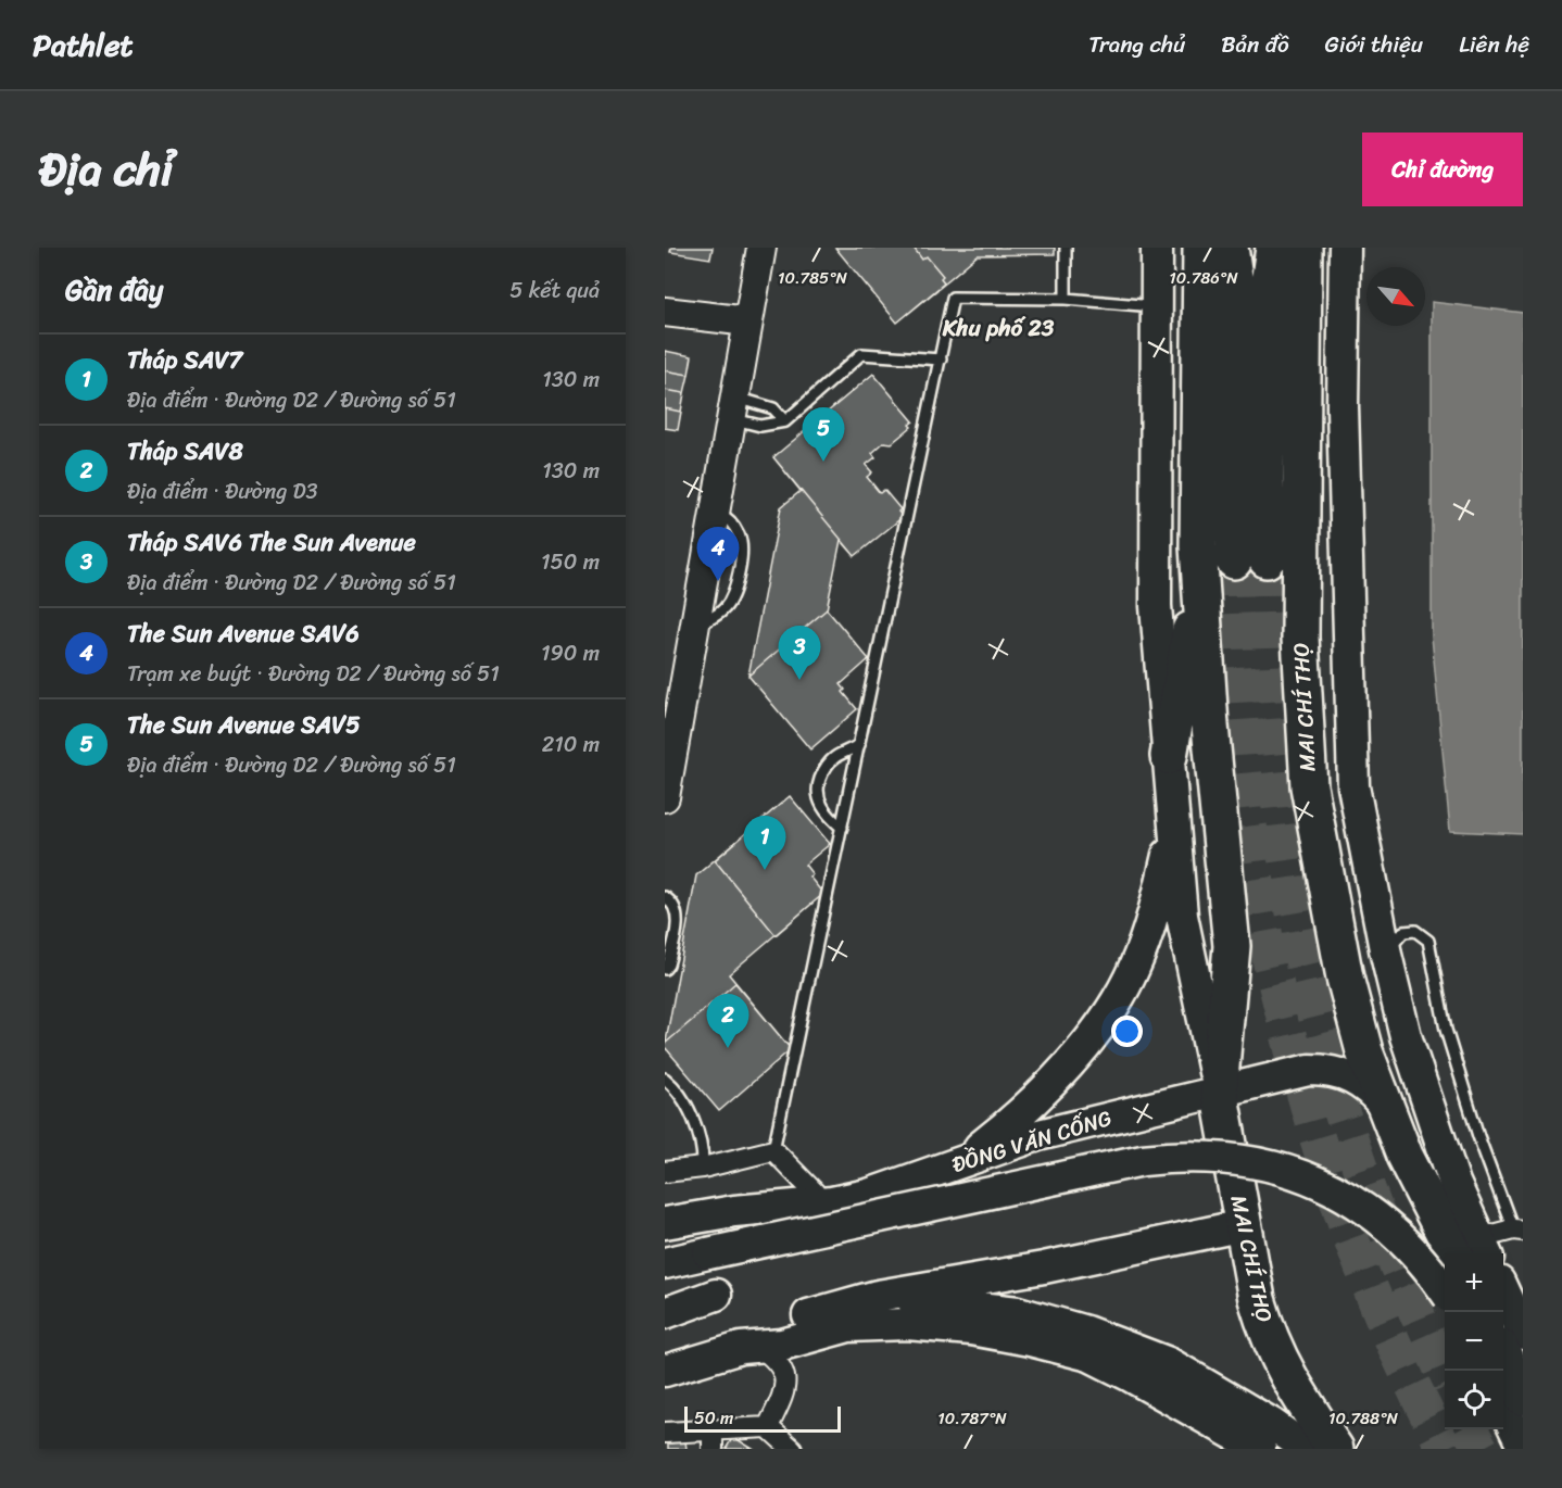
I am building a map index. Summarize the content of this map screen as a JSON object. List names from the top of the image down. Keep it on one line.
{"streets":{"highway":["MAI CHÍ THỌ"],"main road":["ĐỒNG VĂN CỐNG"]},"crossings":[["MAI CHÍ THỌ","ĐỒNG VĂN CỐNG"]],"districts":["Khu phố 23"],"scale_bar":"50 m","north":"bottom right","page":{"header":"Pathlet","nav":["Trang chủ","Bản đồ","Giới thiệu","Liên hệ"],"title":"Địa chỉ","buttons":"Chỉ đường","heading":["Gần đây","5 kết quả"],"list":[{"mark":"1","name":"Tháp SAV7","note":"Địa điểm · Đường D2 / Đường số 51","value":"130 m"},{"mark":"2","name":"Tháp SAV8","note":"Địa điểm · Đường D3","value":"130 m"},{"mark":"3","name":"Tháp SAV6 The Sun Avenue","note":"Địa điểm · Đường D2 / Đường số 51","value":"150 m"},{"mark":"4","name":"The Sun Avenue SAV6","note":"Trạm xe buýt · Đường D2 / Đường số 51","value":"190 m"},{"mark":"5","name":"The Sun Avenue SAV5","note":"Địa điểm · Đường D2 / Đường số 51","value":"210 m"}],"pins":["5","4","3","1","2"],"map_buttons":["+","−"],"scale":"50 m"},"coordinates":["10.785°N","10.786°N","10.787°N","10.788°N"]}
